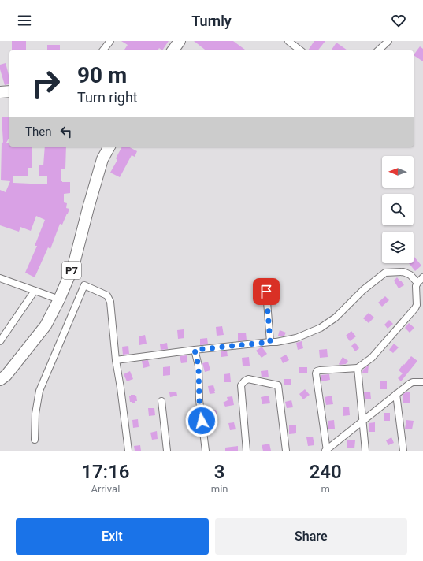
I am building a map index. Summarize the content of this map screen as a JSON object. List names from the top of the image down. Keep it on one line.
{"streets":{"highway":["P7"]},"north":"left","page":{"header":"Turnly","turn":["90 m","Turn right"],"then":"Then","eta":["17:16","Arrival","3","min","240","m"],"buttons":["Exit","Share"]}}
